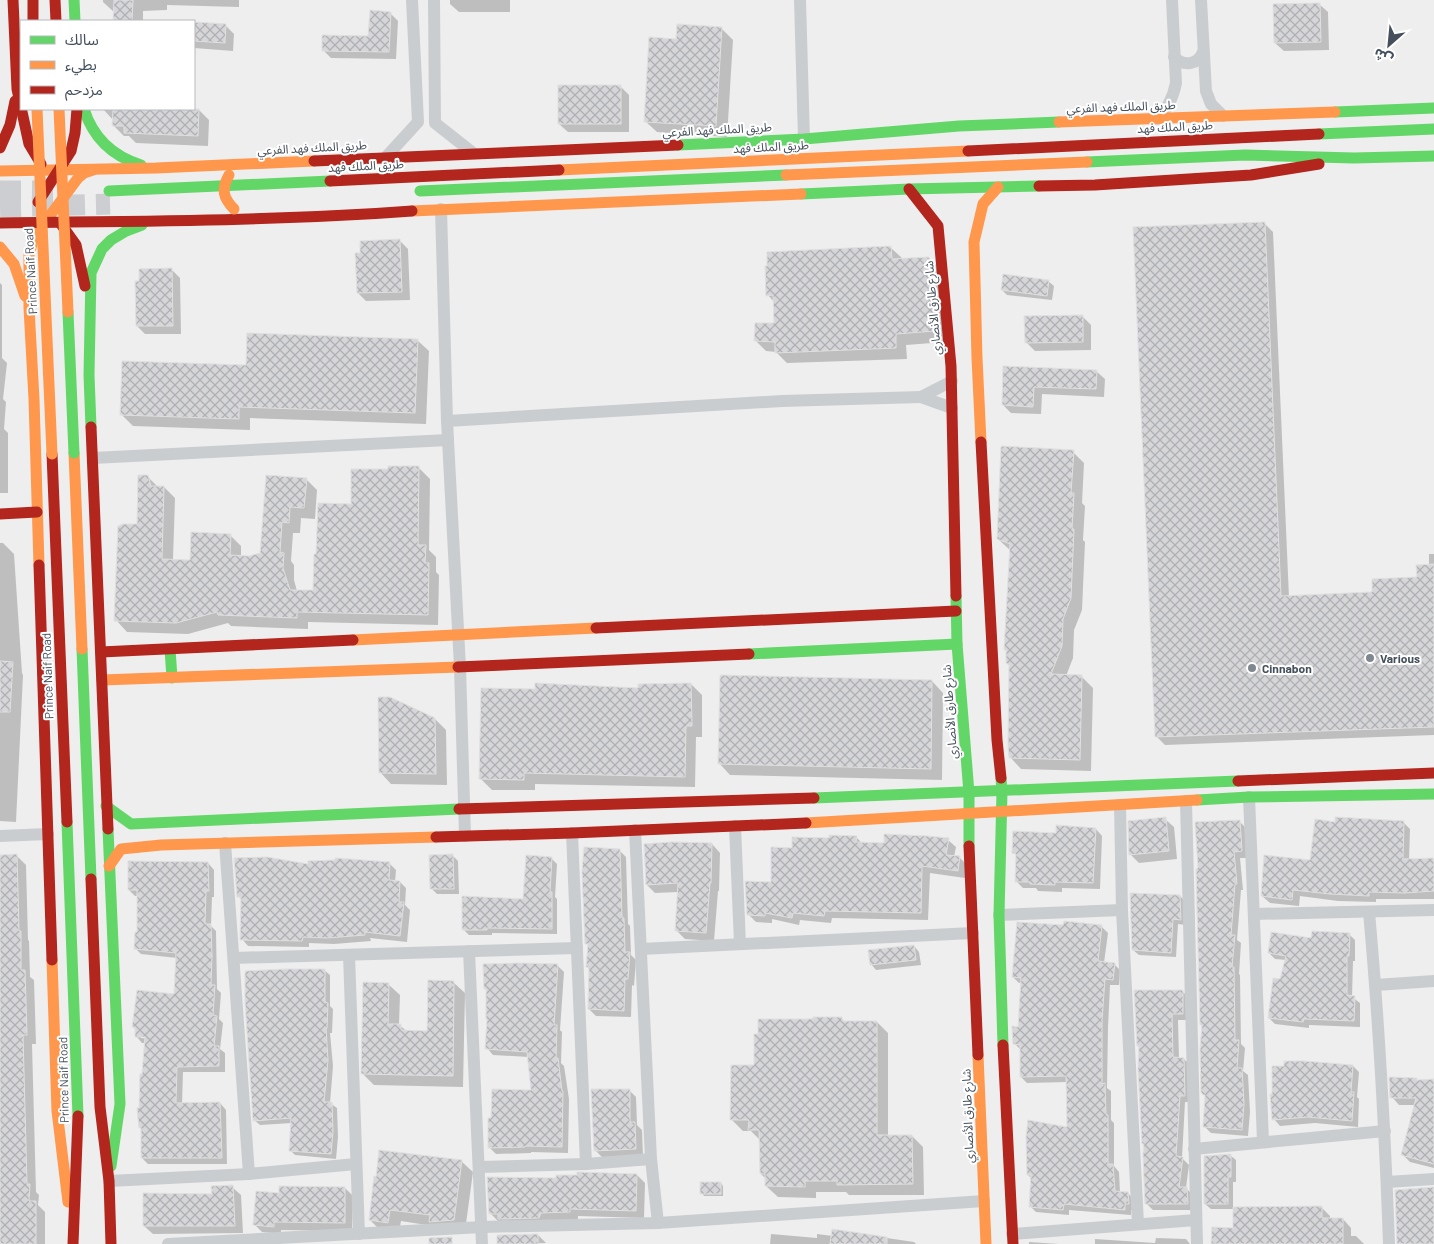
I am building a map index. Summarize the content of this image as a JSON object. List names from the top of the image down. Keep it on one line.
{"streets":{"main road":["طريق الملك فهد الفرعي","طريق الملك فهد","Prince Naif Road","شارع طارق الأنصاري"]},"places":["Various","Cinnabon"],"legend":["سالك","بطيء","مزدحم"],"north":"bottom left"}
